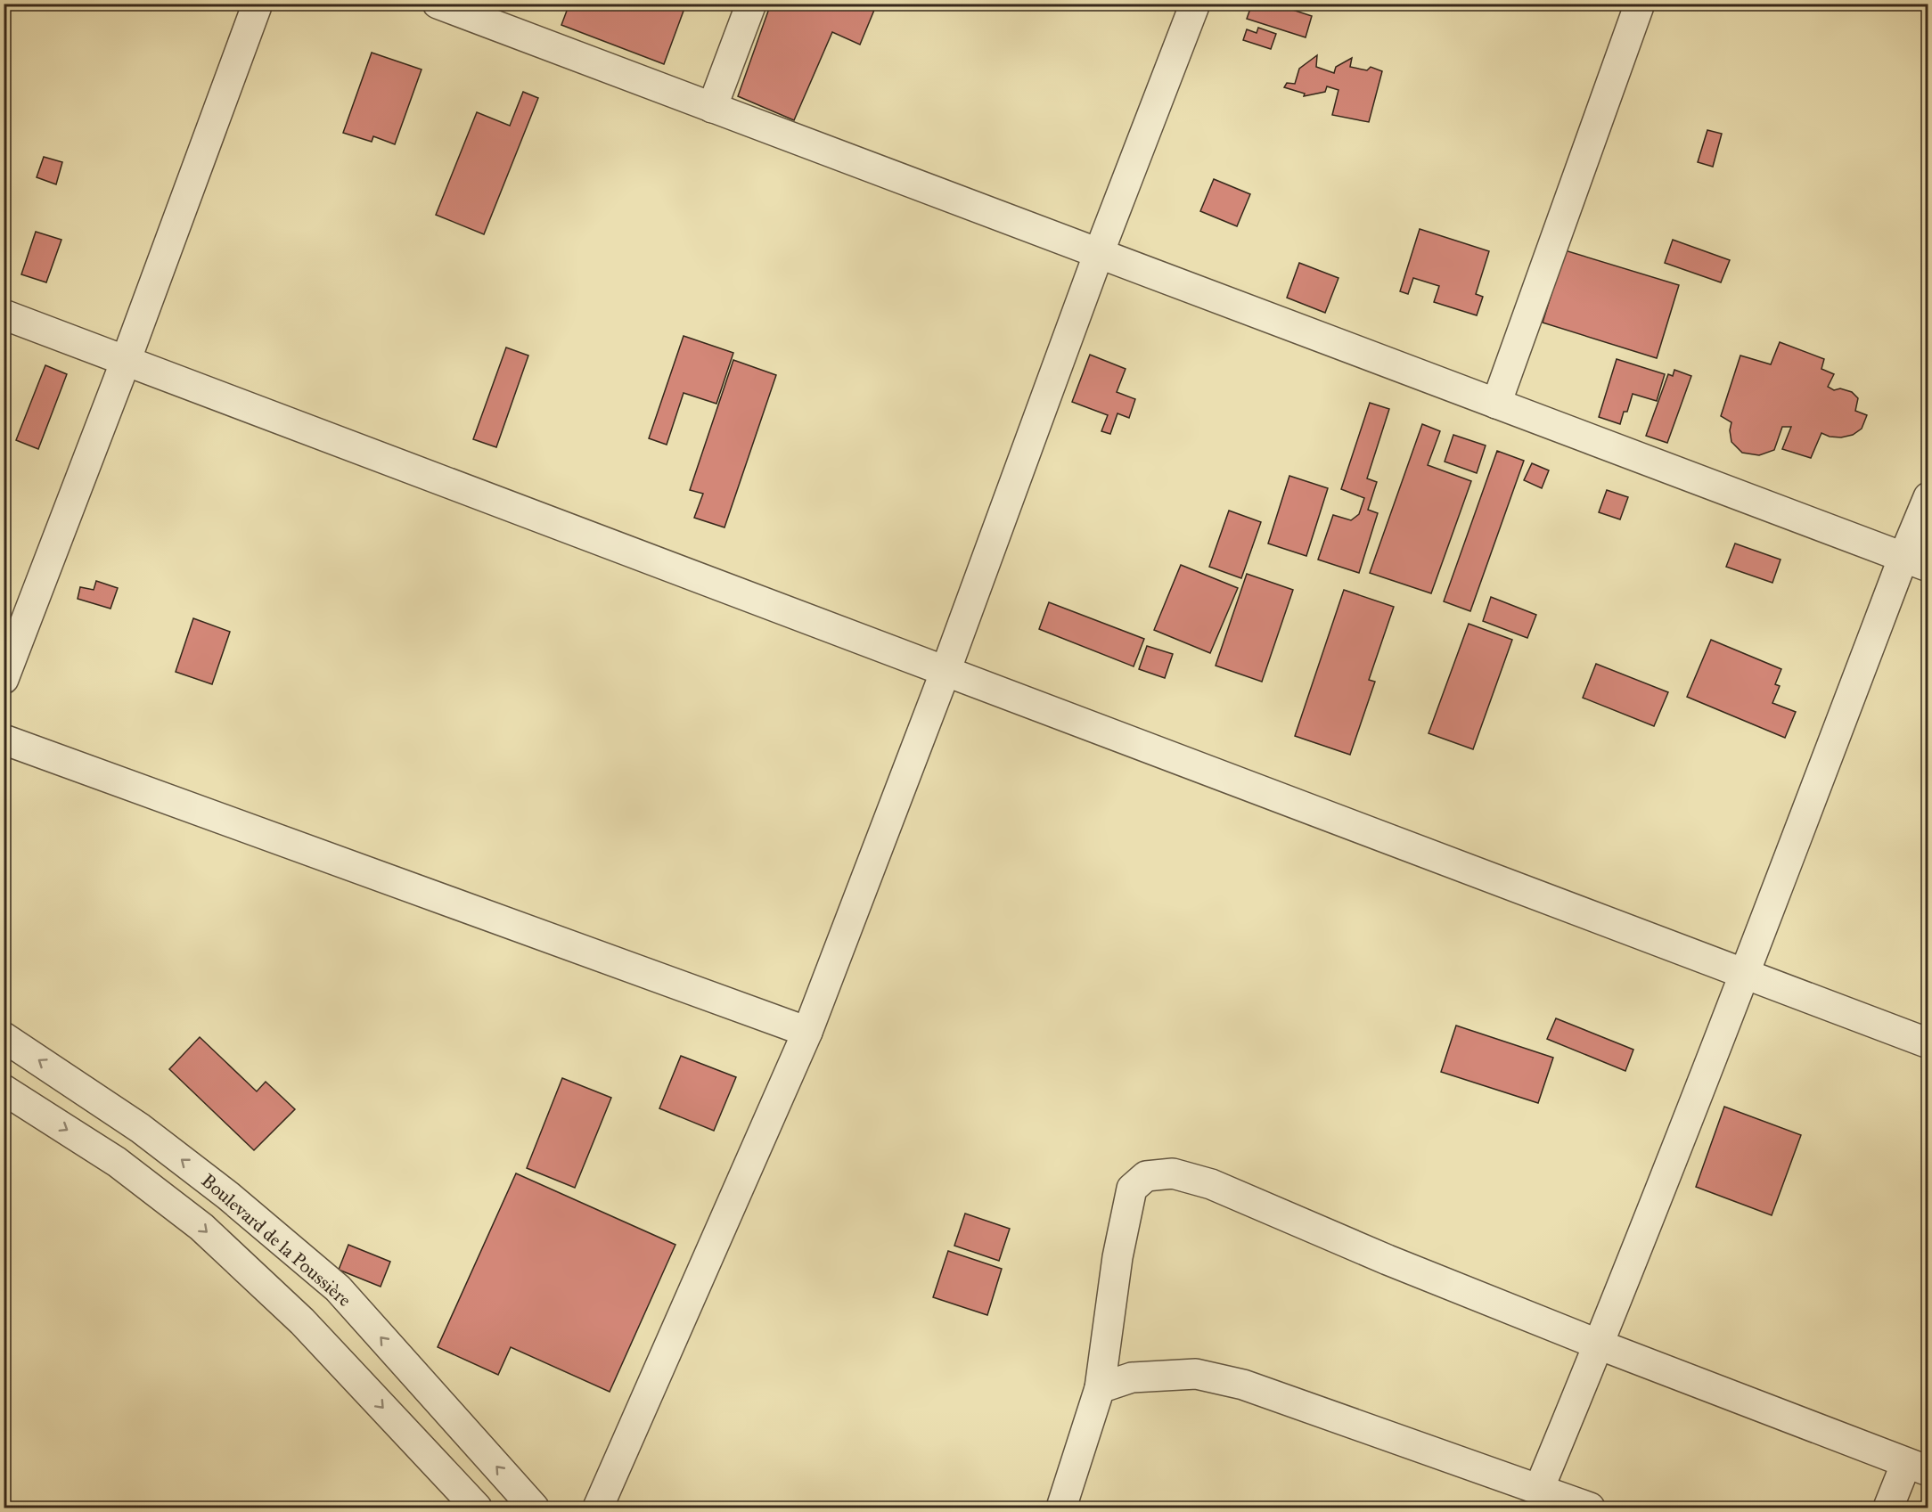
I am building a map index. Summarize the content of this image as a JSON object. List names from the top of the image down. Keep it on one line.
{"streets":{"street":["Boulevard de la Poussière"]}}
